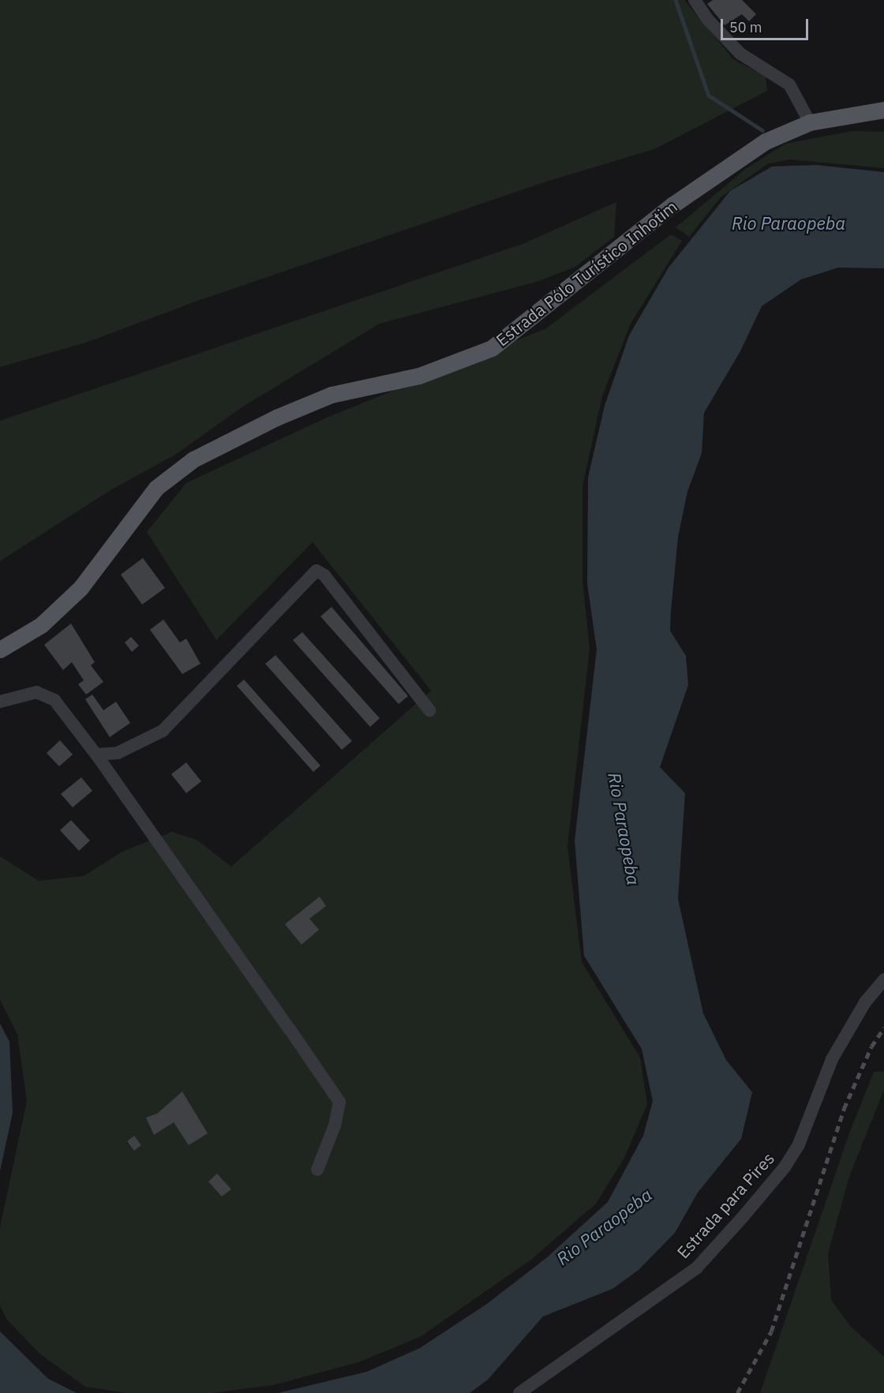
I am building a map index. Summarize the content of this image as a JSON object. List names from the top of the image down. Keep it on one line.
{"streets":{"main road":["Estrada Pólo Turístico Inhotim"],"street":["Estrada para Pires"]},"water":["Rio Paraopeba"],"scale_bar":"50 m"}
